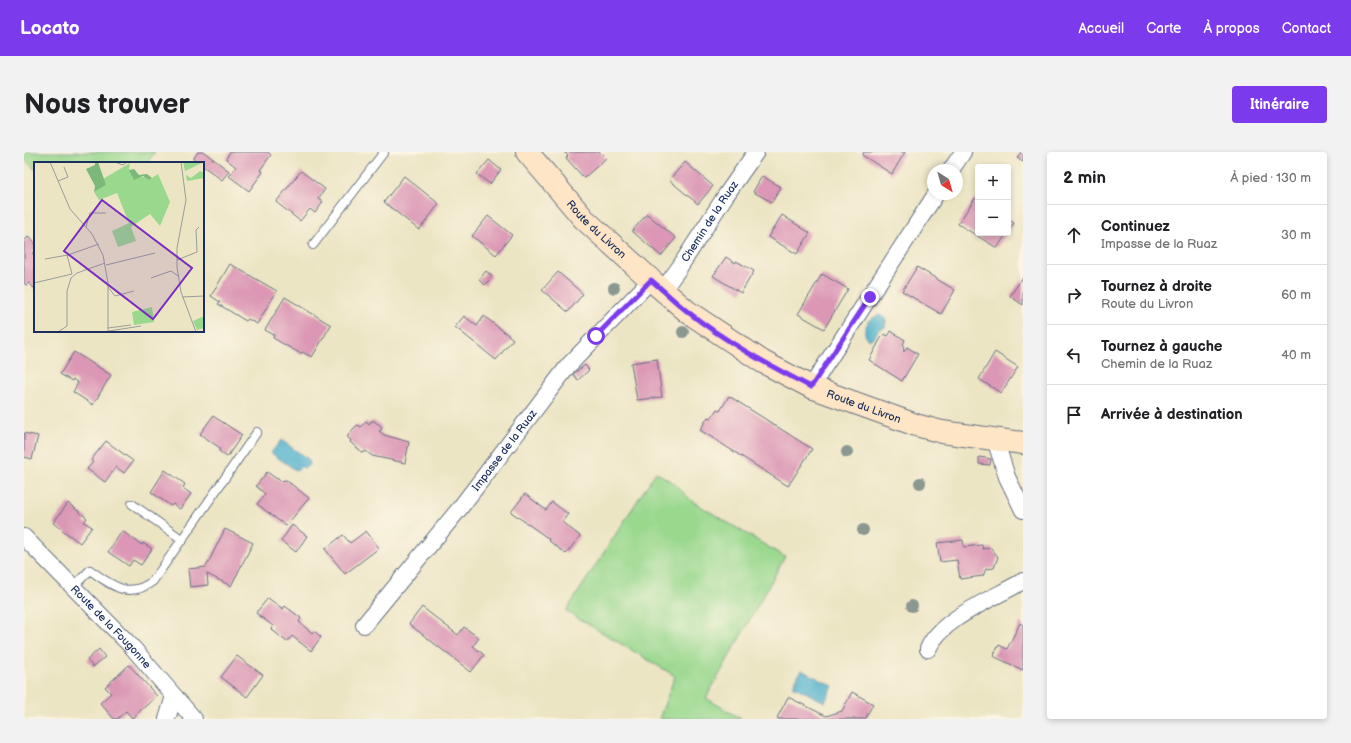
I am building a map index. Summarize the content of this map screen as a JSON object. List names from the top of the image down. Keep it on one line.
{"streets":{"street":["Chemin de la Ruaz","Route du Livron","Impasse de la Ruaz","Route de la Fougonne"]},"crossings":[["Chemin de la Ruaz","Route du Livron"],["Chemin de la Ruaz","Impasse de la Ruaz"],["Route du Livron","Impasse de la Ruaz"]],"north":"bottom right","page":{"header":"Locato","nav":["Accueil","Carte","À propos","Contact"],"buttons":"Itinéraire","title":"Nous trouver","heading":["2 min","À pied · 130 m"],"map_buttons":["+","−"],"list":[["Continuez","Impasse de la Ruaz","30 m"],["Tournez à droite","Route du Livron","60 m"],["Tournez à gauche","Chemin de la Ruaz","40 m"],"Arrivée à destination"]}}
